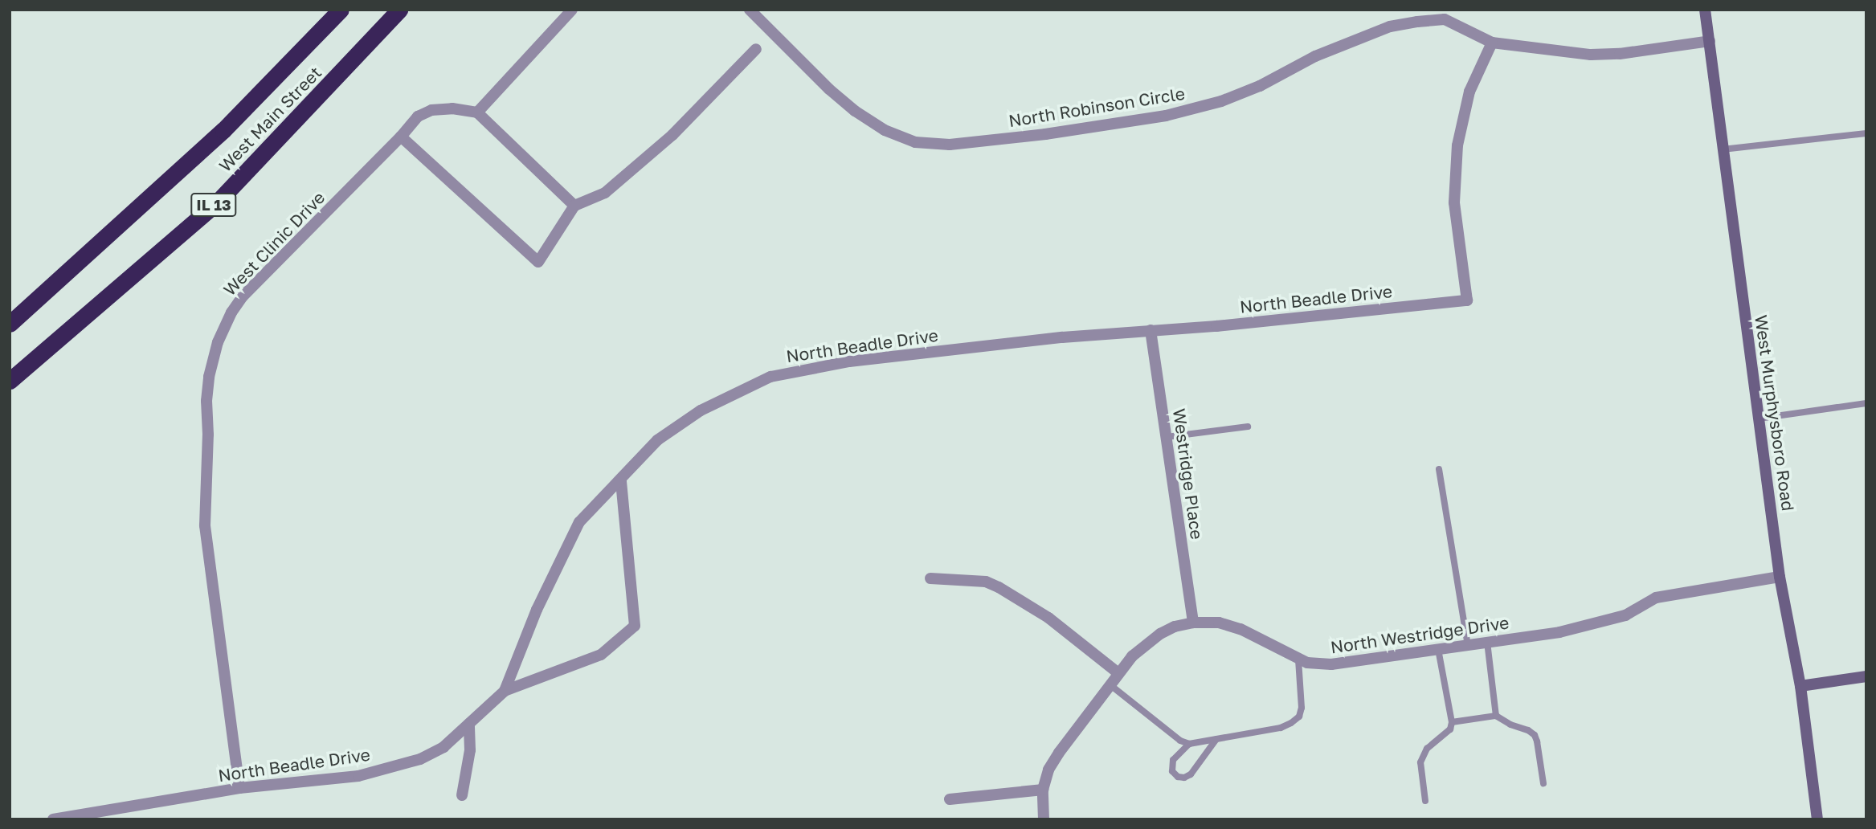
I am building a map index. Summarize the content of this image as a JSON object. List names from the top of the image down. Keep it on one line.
{"streets":{"highway":["West Main Street","IL 13"],"street":["North Robinson Circle","West Clinic Drive","North Beadle Drive","West Murphysboro Road","Westridge Place","North Westridge Drive"]},"crossings":[["North Robinson Circle","North Beadle Drive"],["North Robinson Circle","West Murphysboro Road"],["West Clinic Drive","North Beadle Drive"],["North Beadle Drive","Westridge Place"],["West Murphysboro Road","North Westridge Drive"],["Westridge Place","North Westridge Drive"]]}
